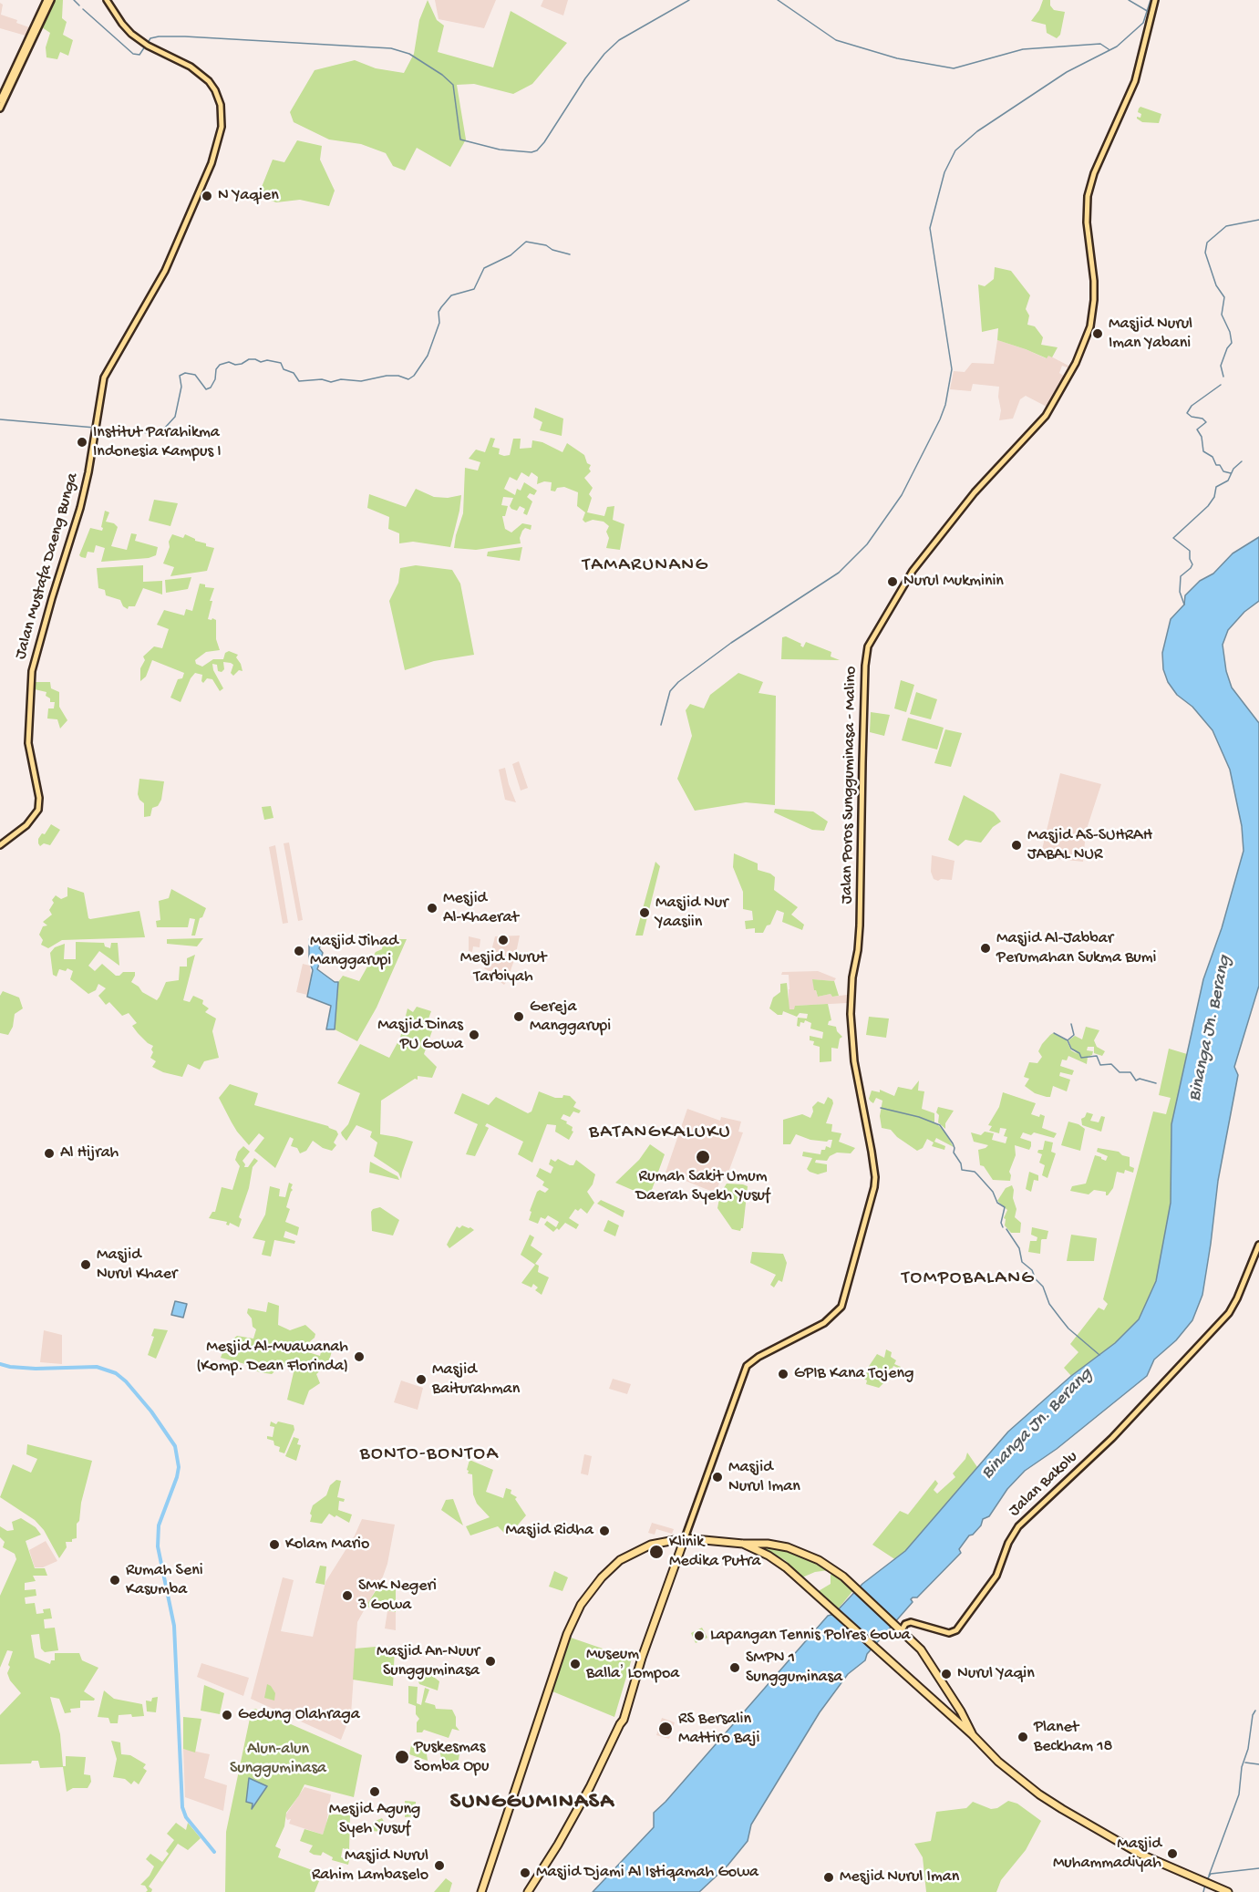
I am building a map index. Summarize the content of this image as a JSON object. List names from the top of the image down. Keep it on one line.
{"streets":{"main road":["Jalan Mustafa Daeng Bunga","Jalan Poros Sungguminasa - Malino","Jalan Bakolu"]},"districts":["TAMARUNANG","BATANGKALUKU","TOMPOBALANG","BONTO-BONTOA","SUNGGUMINASA"],"water":["Binanga Jn. Berang"],"parks":["Alun-alun Sungguminasa"],"places":["N Yaqien","Masjid Nurul Iman Yabani","Institut Parahikma Indonesia Kampus I","Nurul Mukminin","Masjid AS-SUHRAH JABAL NUR","Mesjid Al-Khaerat","Masjid Nur Yaasiin","Mesjid Nurut Tarbiyah","Masjid Al-Jabbar Perumahan Sukma Bumi","Masjid Jihad Manggarupi","Gereja Manggarupi","Masjid Dinas PU Gowa","Al Hijrah","Rumah Sakit Umum Daerah Syekh Yusuf","Masjid Nurul Khaer","Mesjid Al-Muawanah (Komp. Dean Florinda)","GPIB Kana Tojeng","Masjid Baiturahman","Masjid Nurul Iman","Masjid Ridha","Kolam Mario","Klinik Medika Putra","Rumah Seni Kasumba","SMK Negeri 3 Gowa","Lapangan Tennis Polres Gowa","Masjid An-Nuur Sungguminasa","Museum Ballaʼ Lompoa","SMPN 1 Sungguminasa","Nurul Yaqin","Gedung Olahraga","RS Bersalin Mattiro Baji","Planet Beckham 18","Puskesmas Somba Opu","Mesjid Agung Syeh Yusuf","Masjid Muhammadiyah","Masjid Nurul Rahim Lambaselo","Masjid Djami Al Istiqamah Gowa","Mesjid Nurul Iman"]}
